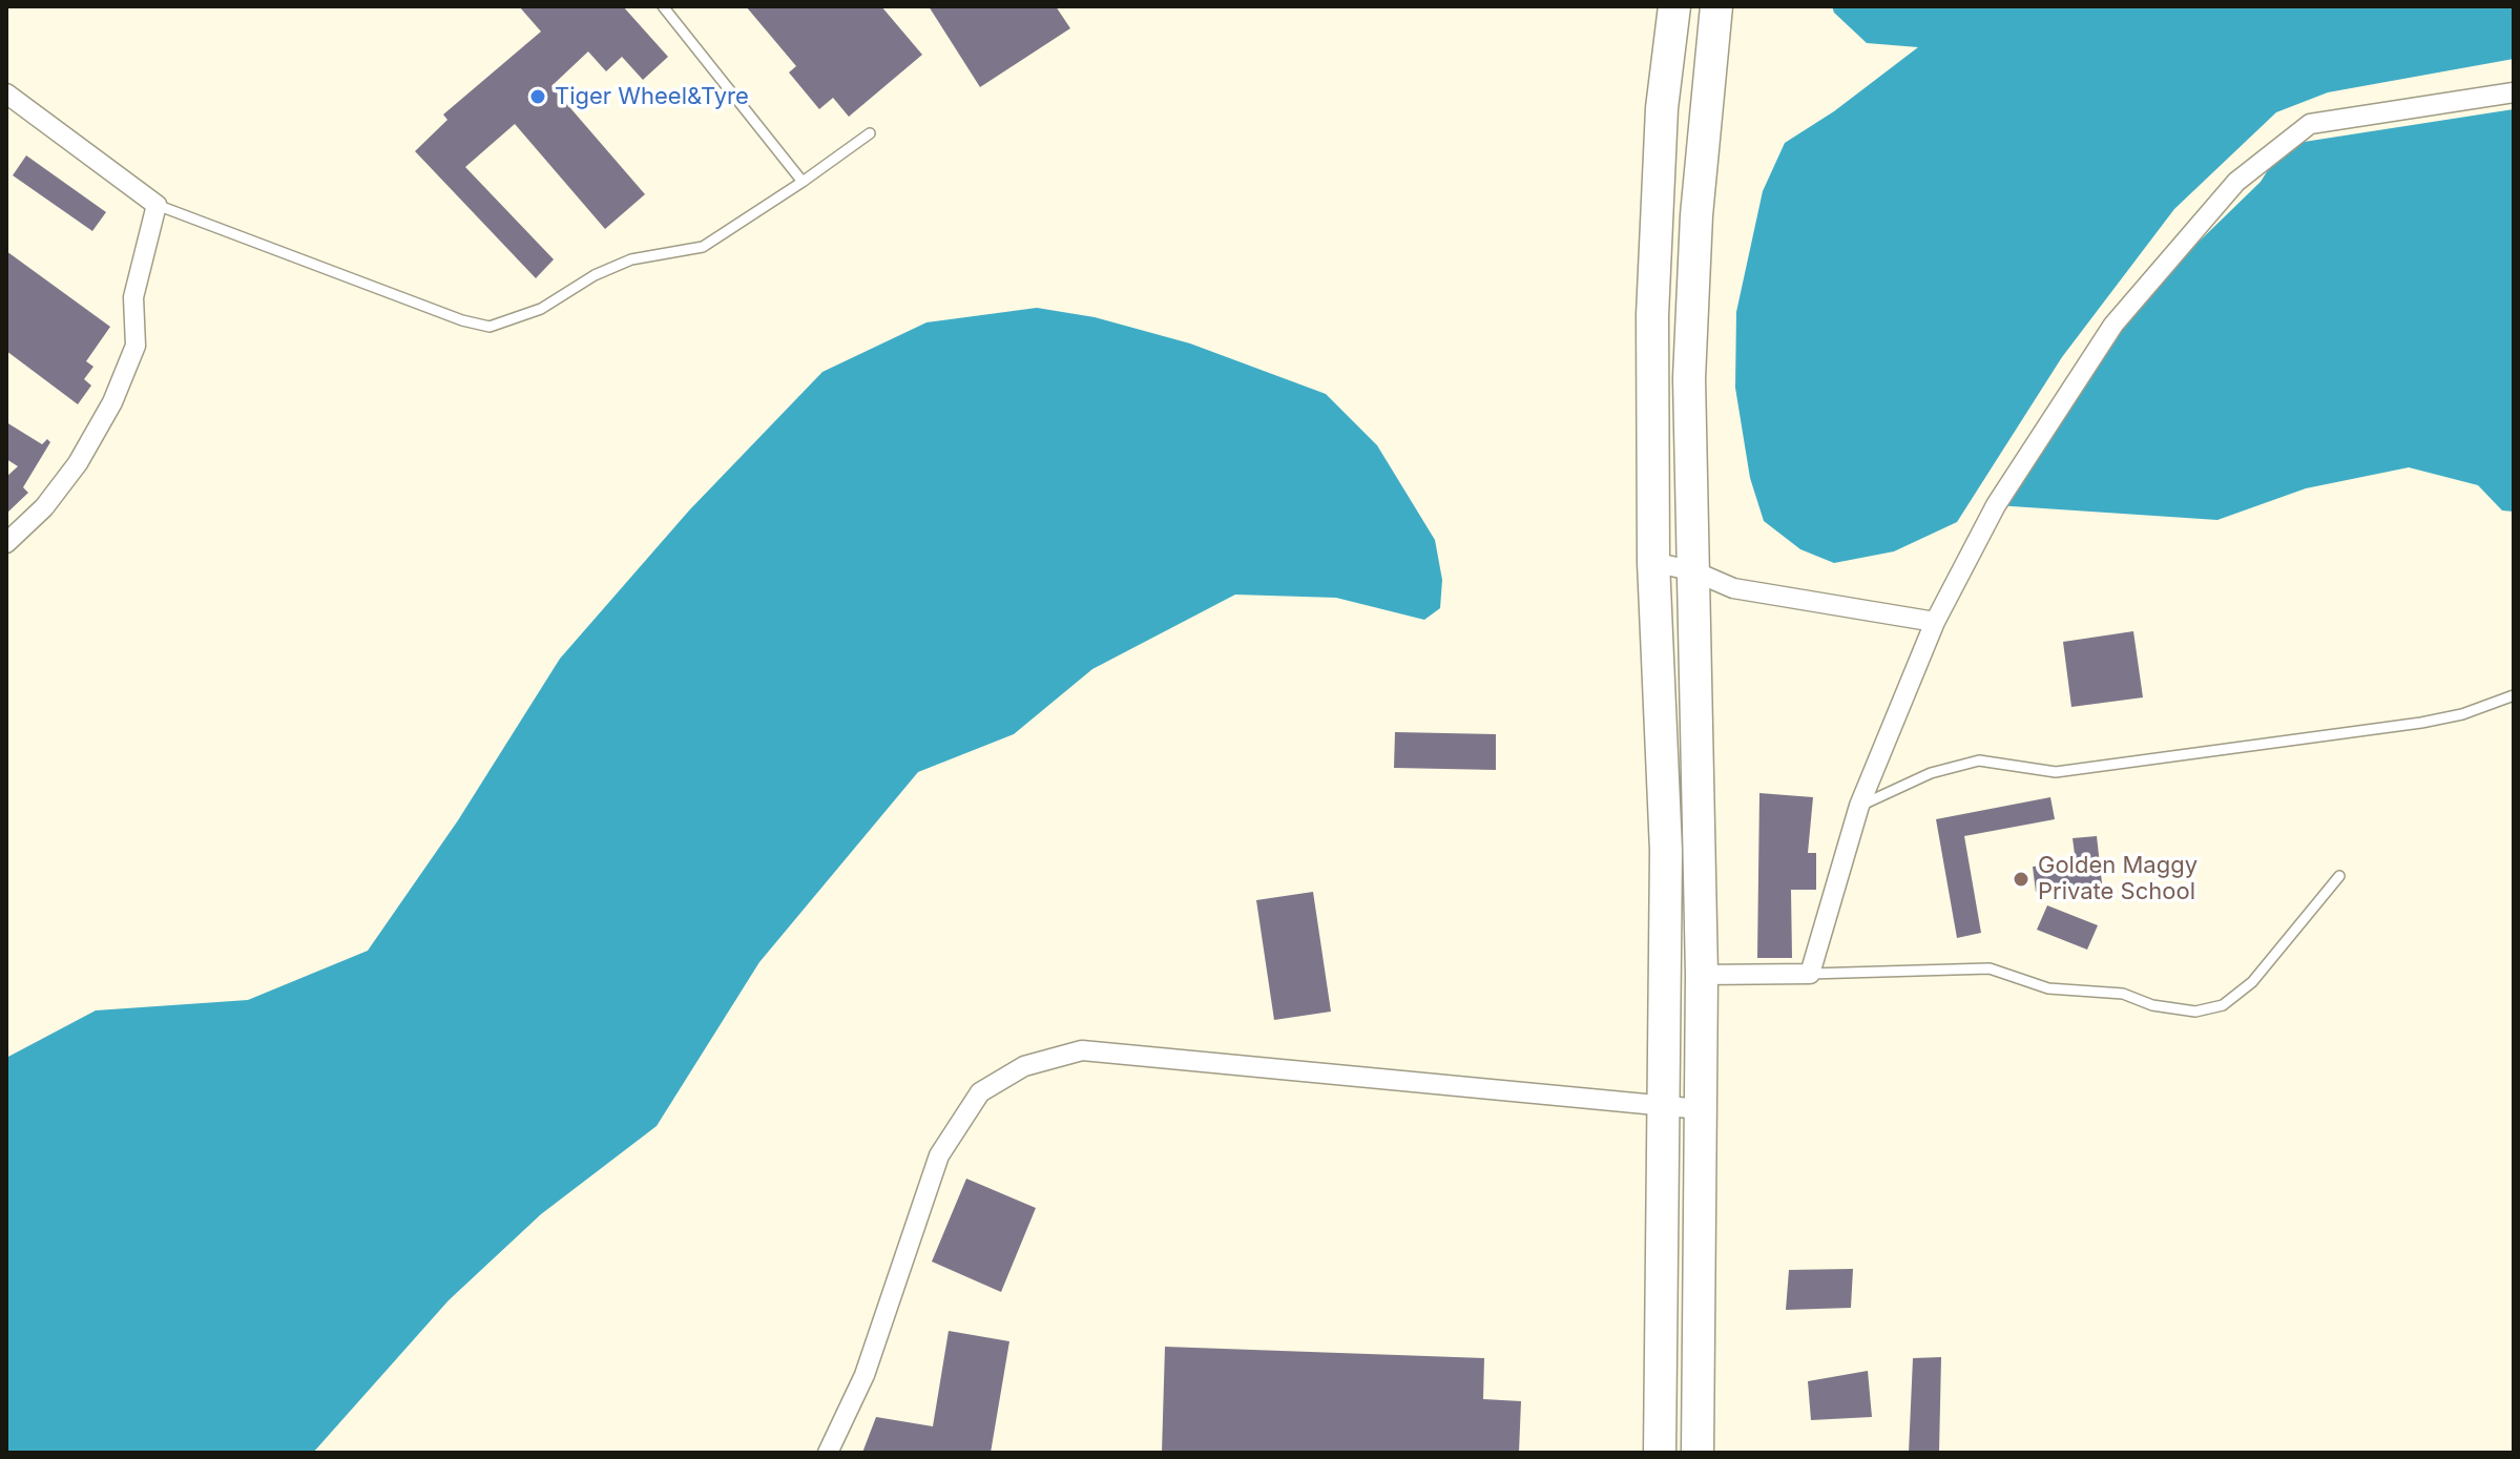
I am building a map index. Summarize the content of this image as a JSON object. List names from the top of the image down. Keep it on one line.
{"places":["Tiger Wheel&Tyre","Golden Maggy Private School"]}
